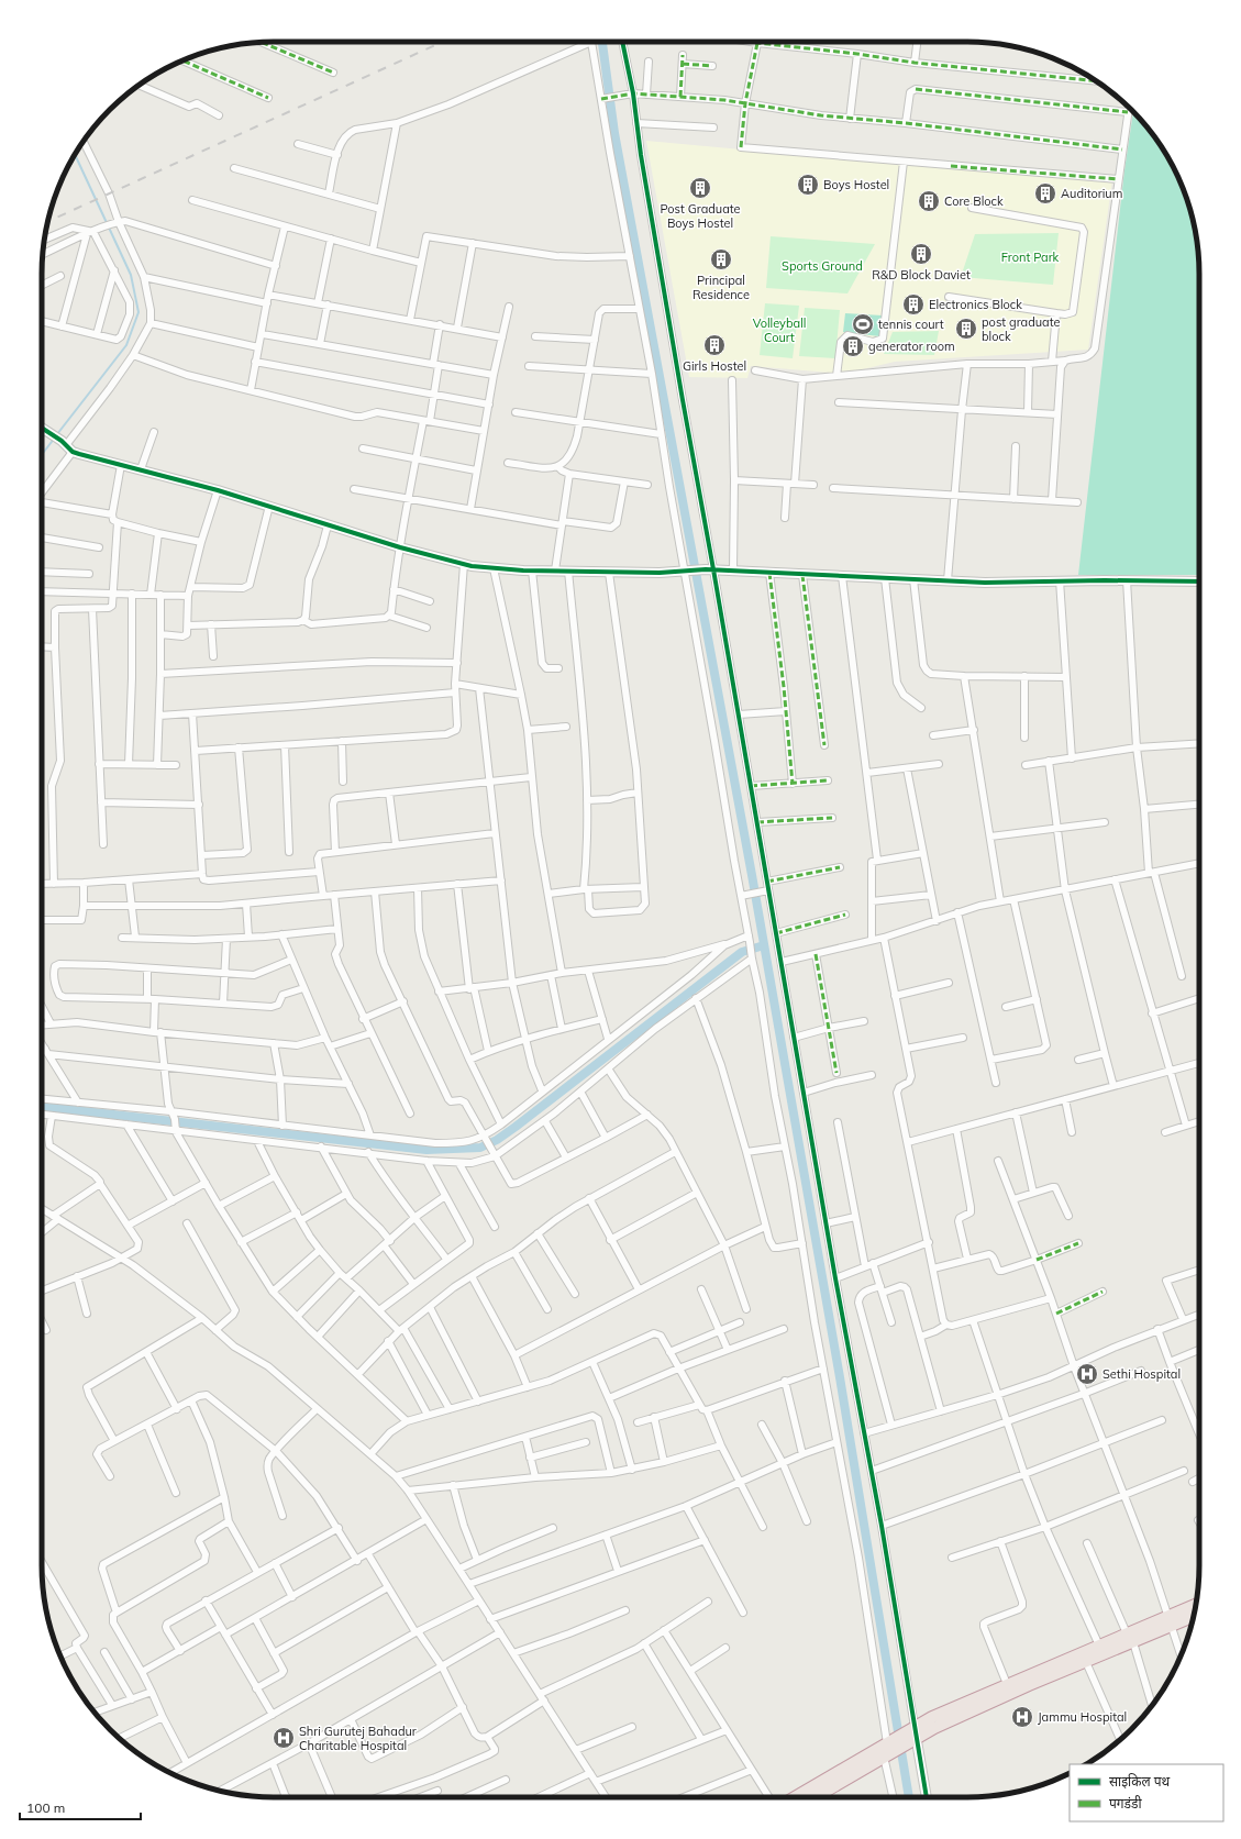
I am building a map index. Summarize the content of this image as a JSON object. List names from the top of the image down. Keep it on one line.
{"parks":["Front Park","Sports Ground","Volleyball Court"],"places":{"building":["Boys Hostel","Post Graduate Boys Hostel","Auditorium","Core Block","R&D Block Daviet","Principal Residence","Electronics Block","post graduate block","Girls Hostel","generator room"],"sports":["tennis court"],"hospital":["Sethi Hospital","Jammu Hospital","Shri Gurutej Bahadur Charitable Hospital"]},"legend":["साइकिल पथ","पगडंडी"],"scale_bar":"100 m"}
